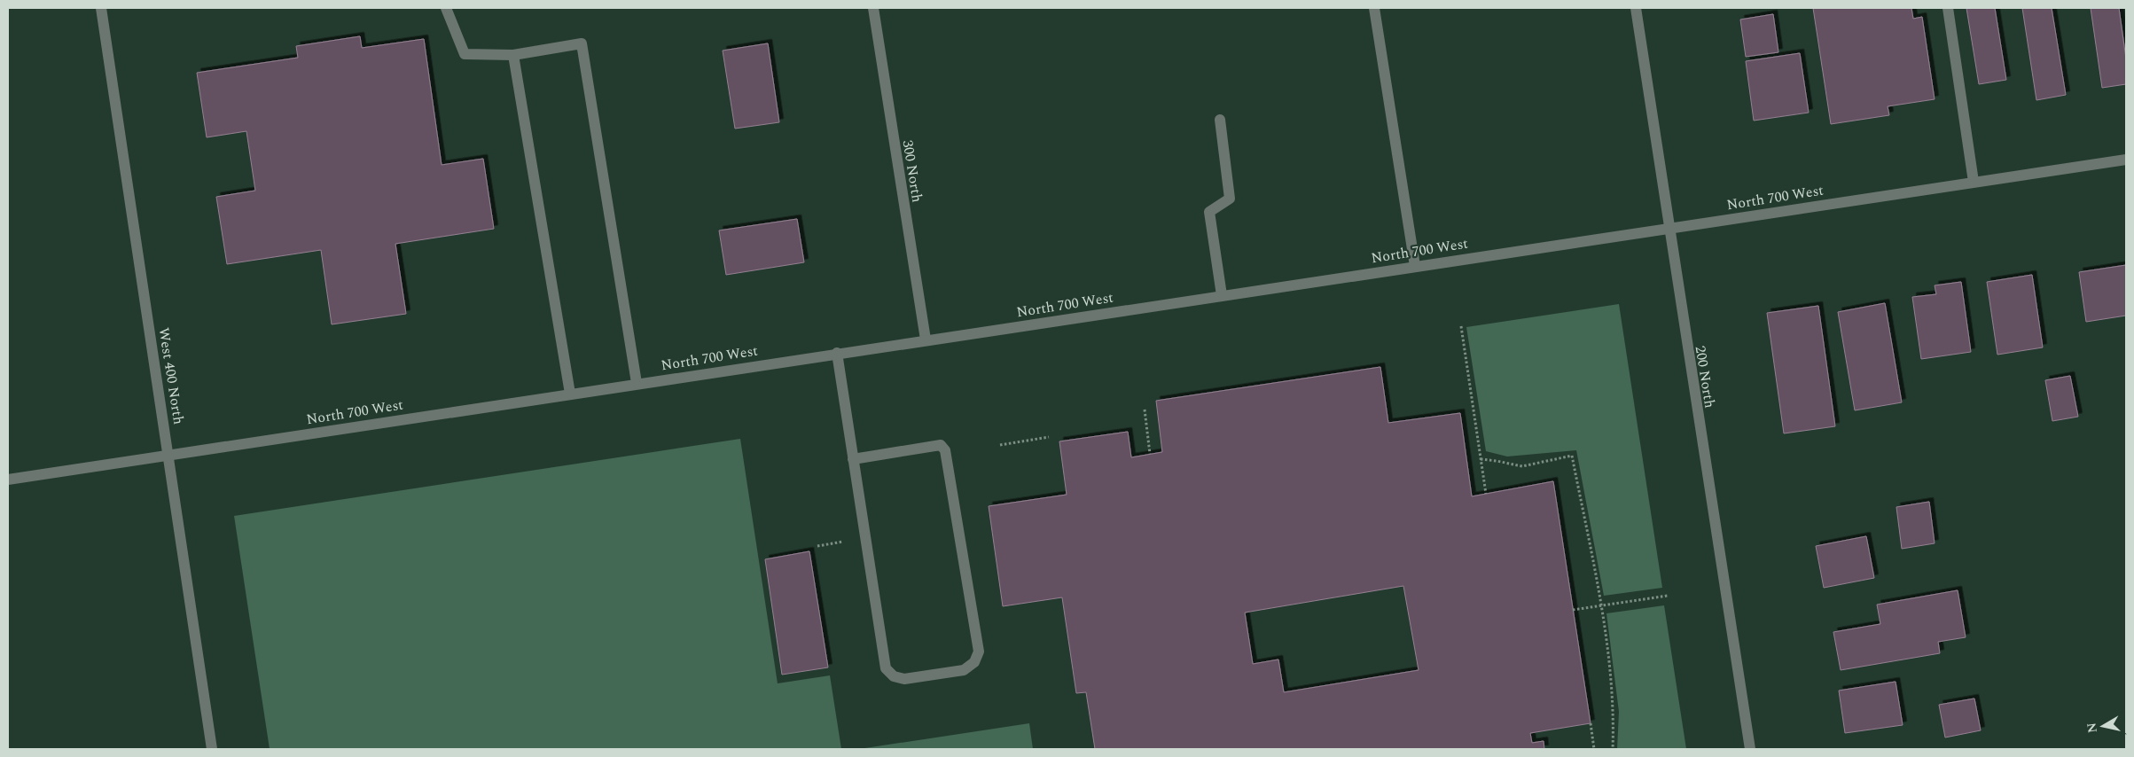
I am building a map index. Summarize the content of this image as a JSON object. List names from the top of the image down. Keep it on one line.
{"streets":{"street":["300 North","North 700 West","West 400 North","200 North"]},"crossings":[["300 North","North 700 West"],["North 700 West","West 400 North"],["North 700 West","200 North"]],"north":"left"}
